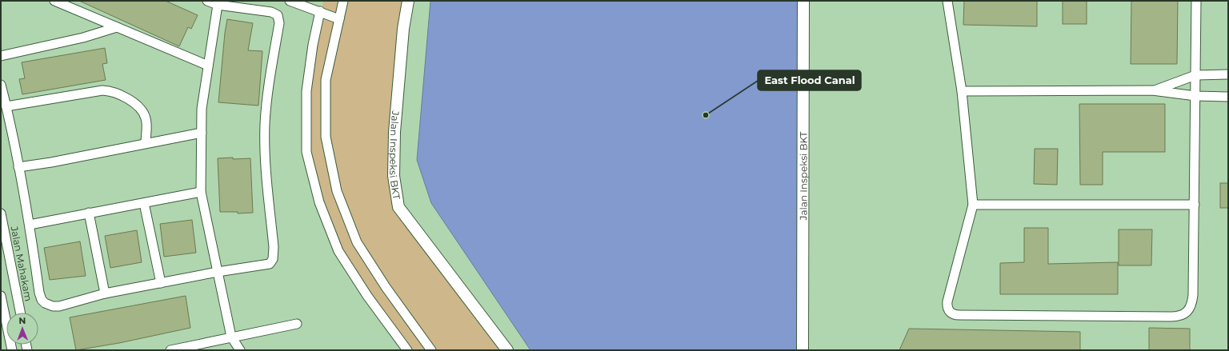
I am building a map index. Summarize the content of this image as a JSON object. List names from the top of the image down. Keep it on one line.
{"streets":{"street":["Jalan Inspeksi BKT","Jalan Mahakam"]},"places":["East Flood Canal"],"north":"top"}
